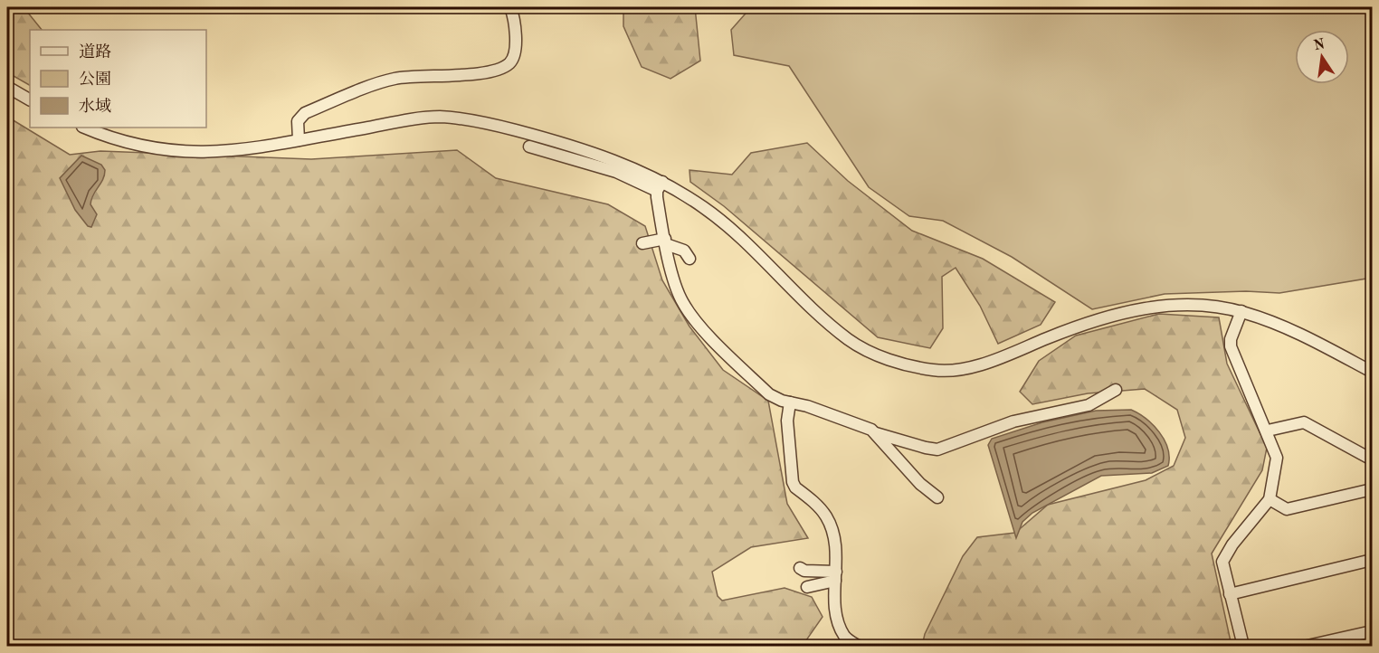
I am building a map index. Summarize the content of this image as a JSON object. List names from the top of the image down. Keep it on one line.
{"legend":["道路","公園","水域"],"north":"top"}
